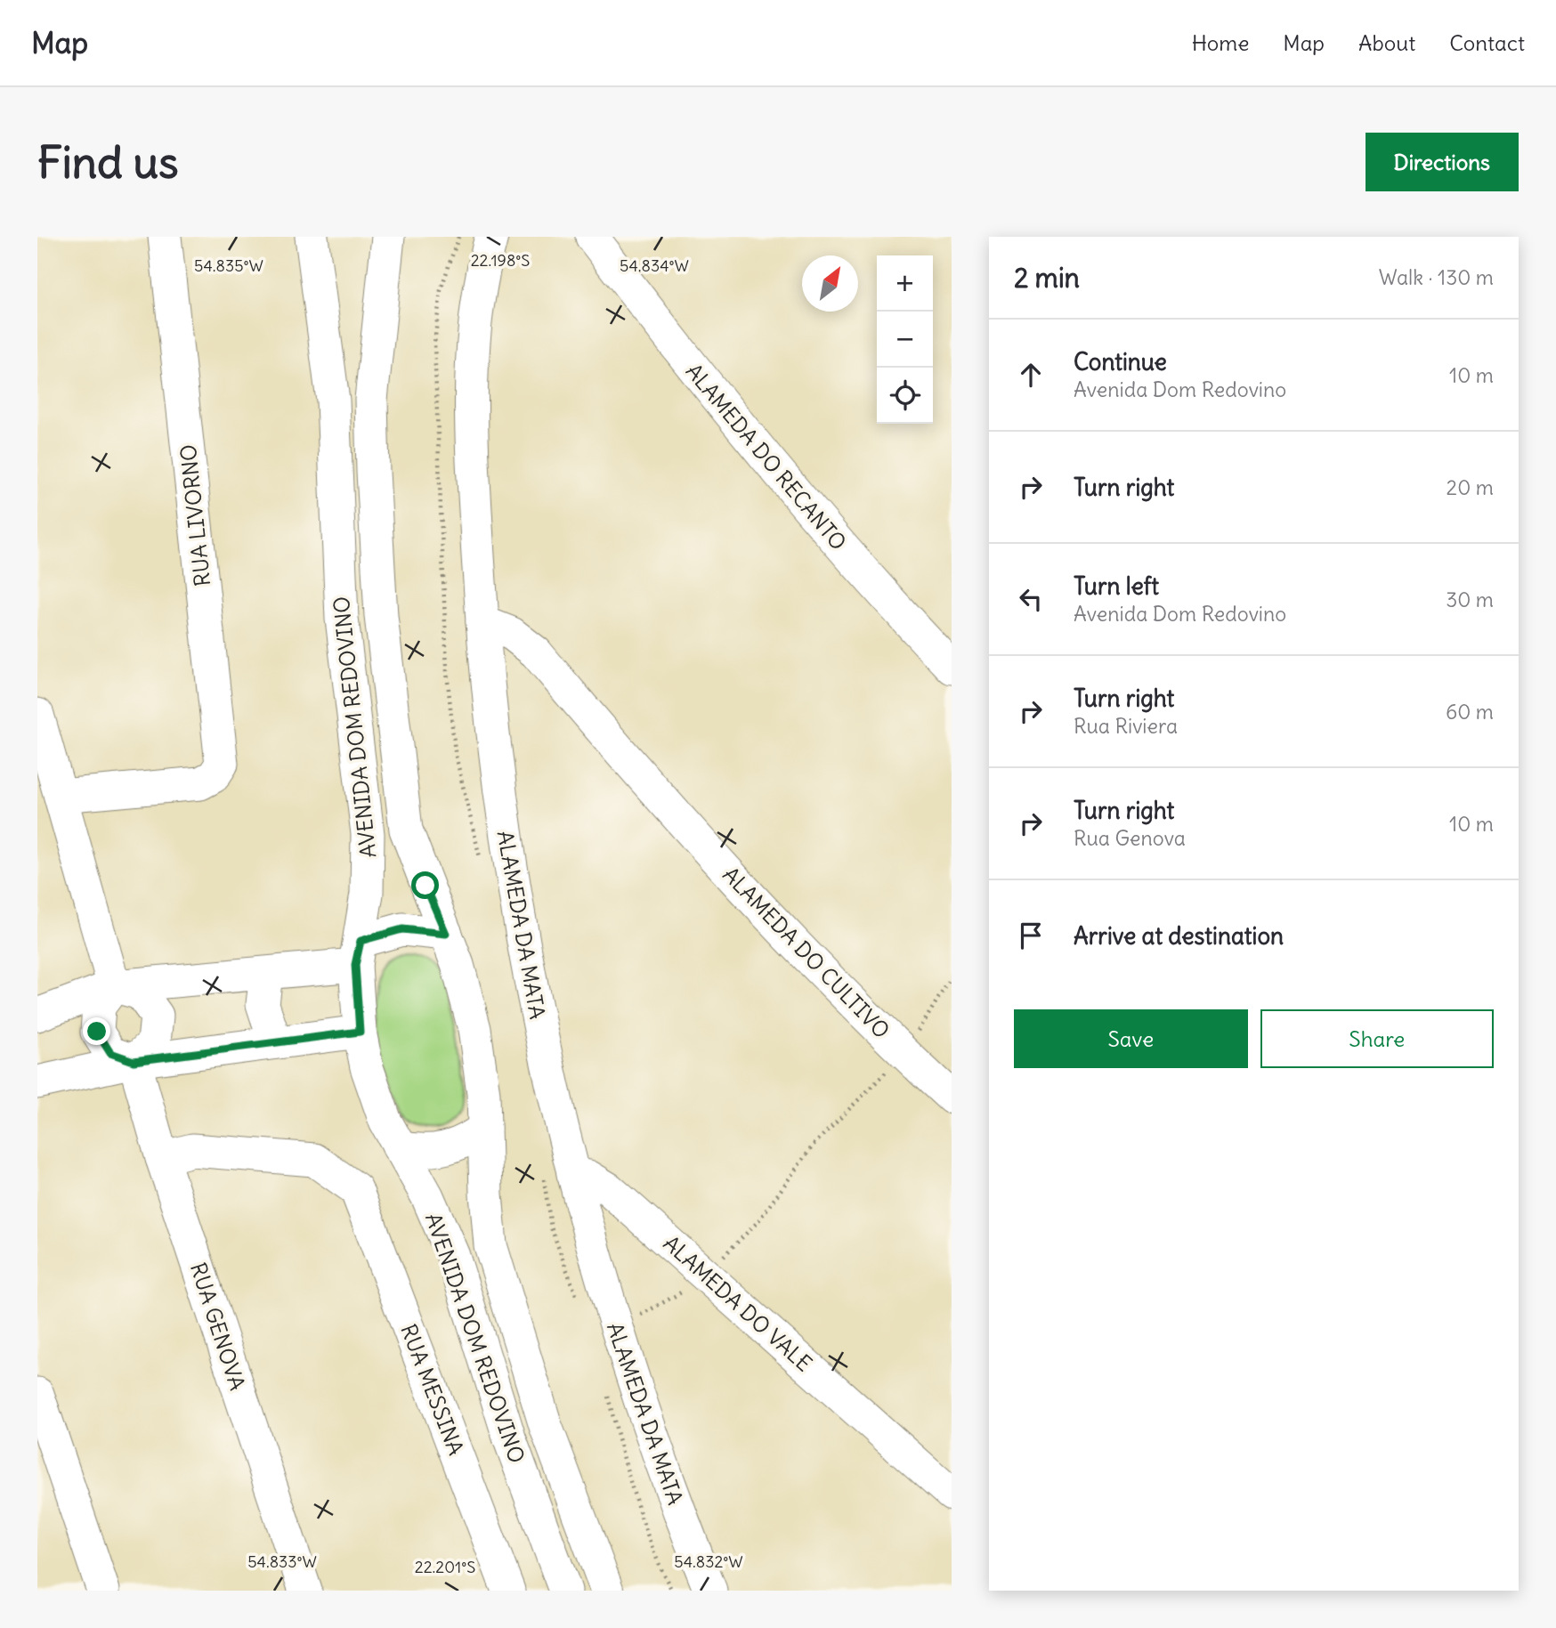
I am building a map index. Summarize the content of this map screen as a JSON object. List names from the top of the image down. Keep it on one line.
{"streets":{"street":["ALAMEDA DO RECANTO","RUA LIVORNO","AVENIDA DOM REDOVINO","ALAMEDA DA MATA","ALAMEDA DO CULTIVO","ALAMEDA DO VALE","RUA GENOVA","RUA MESSINA"]},"crossings":[["ALAMEDA DA MATA","ALAMEDA DO CULTIVO"],["ALAMEDA DA MATA","ALAMEDA DO VALE"],["RUA GENOVA","RUA MESSINA"]],"north":"top right","page":{"header":"Map","nav":["Home","Map","About","Contact"],"buttons":["Directions",["Save","Share"]],"title":"Find us","heading":["2 min","Walk · 130 m"],"map_buttons":["+","−"],"list":[["Continue","Avenida Dom Redovino","10 m"],["Turn right","20 m"],["Turn left","Avenida Dom Redovino","30 m"],["Turn right","Rua Riviera","60 m"],["Turn right","Rua Genova","10 m"],"Arrive at destination"]},"coordinates":["22.198°S","54.835°W","54.834°W","54.833°W","54.832°W","22.201°S"]}
